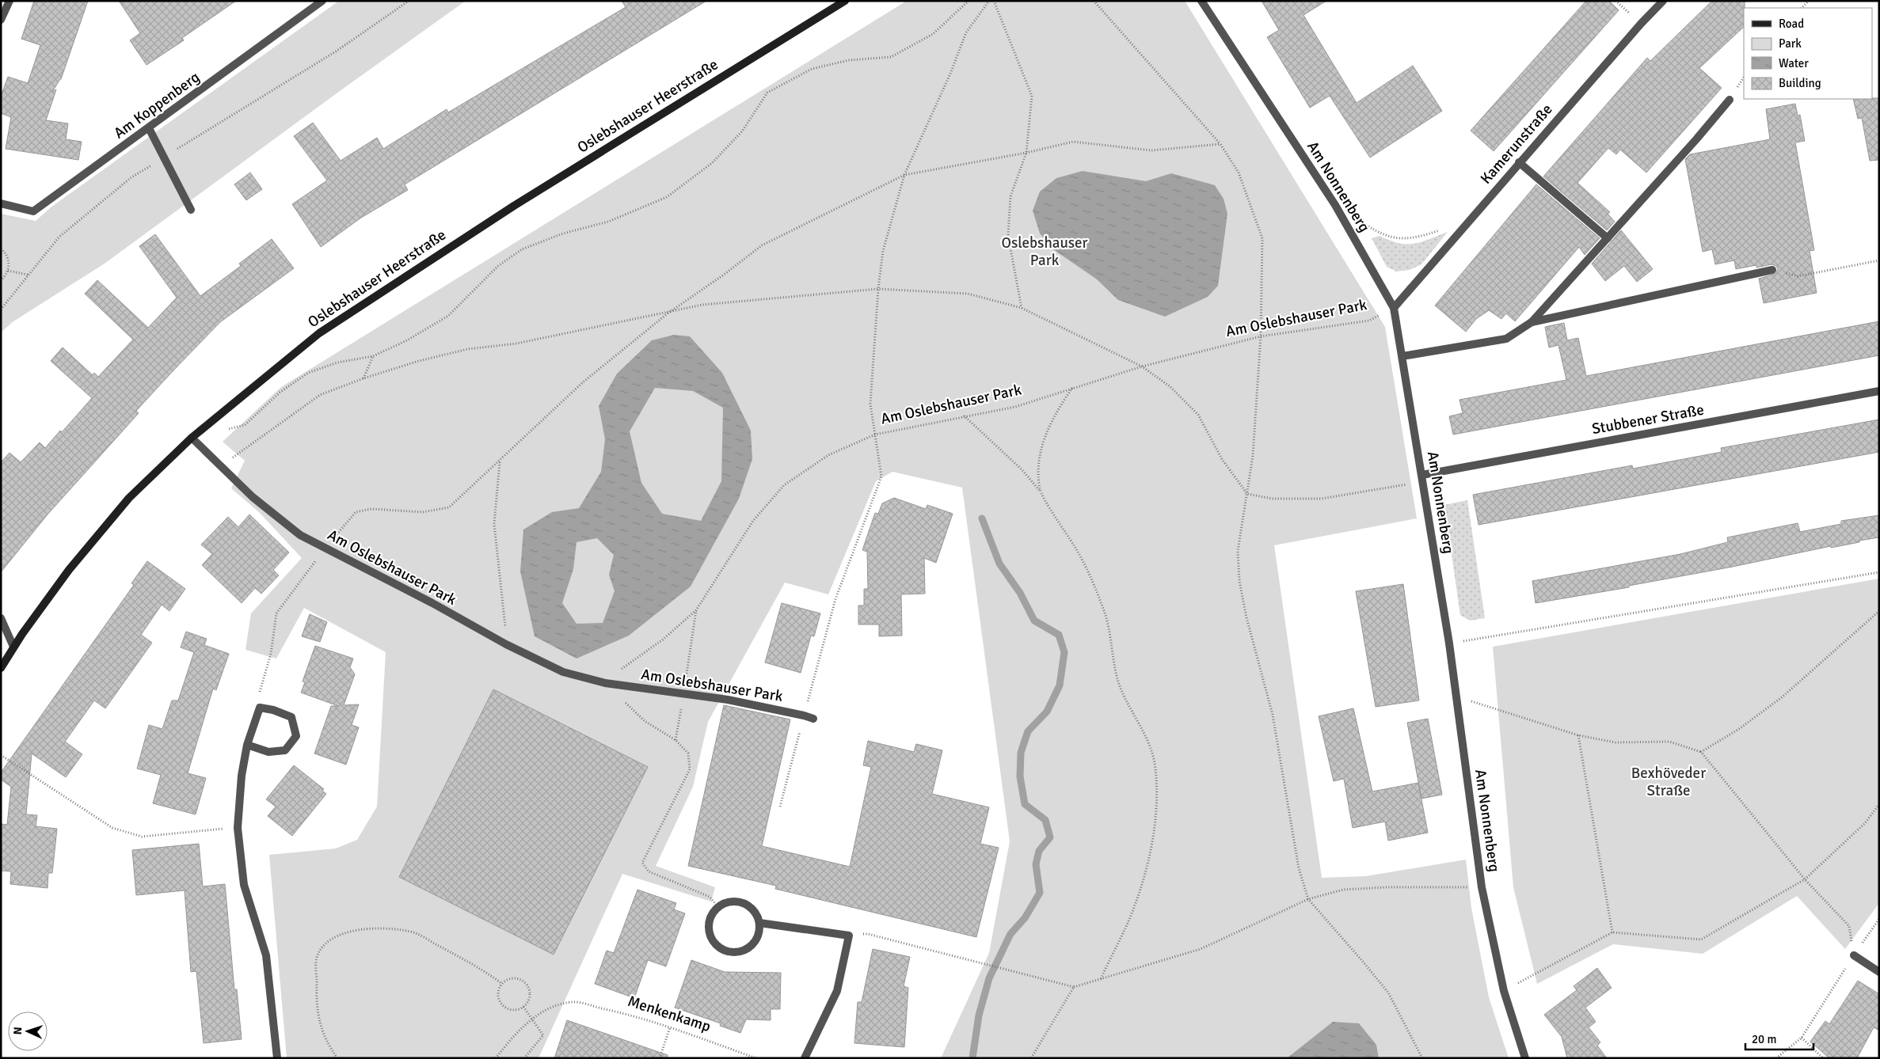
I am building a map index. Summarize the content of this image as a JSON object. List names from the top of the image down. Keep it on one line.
{"streets":{"main road":["Oslebshauser Heerstraße"],"street":["Am Koppenberg","Kamerunstraße","Am Nonnenberg","Am Oslebshauser Park","Stubbener Straße"],"path":["Menkenkamp"]},"crossings":[["Oslebshauser Heerstraße","Am Oslebshauser Park"],["Kamerunstraße","Am Nonnenberg"],["Kamerunstraße","Am Oslebshauser Park"],["Am Nonnenberg","Am Oslebshauser Park"],["Am Nonnenberg","Stubbener Straße"]],"parks":["Oslebshauser Park","Bexhöveder Straße"],"legend":["Road","Park","Water","Building"],"scale_bar":"20 m","north":"left"}
